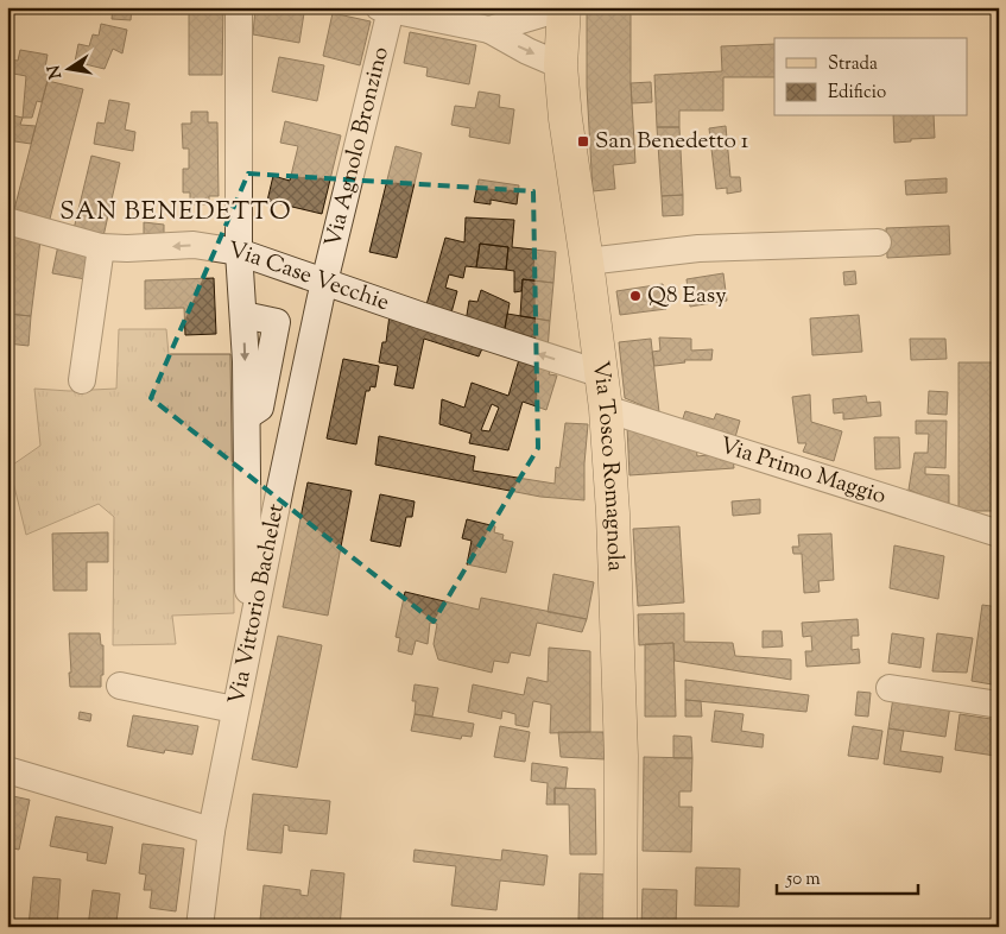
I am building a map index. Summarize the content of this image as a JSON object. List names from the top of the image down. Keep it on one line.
{"streets":{"main road":["Via Tosco Romagnola"],"street":["Via Agnolo Bronzino","Via Case Vecchie","Via Primo Maggio","Via Vittorio Bachelet"]},"crossings":[["Via Agnolo Bronzino","Via Case Vecchie"],["Via Agnolo Bronzino","Via Vittorio Bachelet"],["Via Case Vecchie","Via Tosco Romagnola"],["Via Case Vecchie","Via Vittorio Bachelet"],["Via Tosco Romagnola","Via Primo Maggio"]],"one_way":["Via Case Vecchie"],"districts":["SAN BENEDETTO"],"places":{"transit":["San Benedetto 1"],"other":["Q8 Easy"]},"legend":["Strada","Edificio"],"scale_bar":"50 m","north":"left"}
